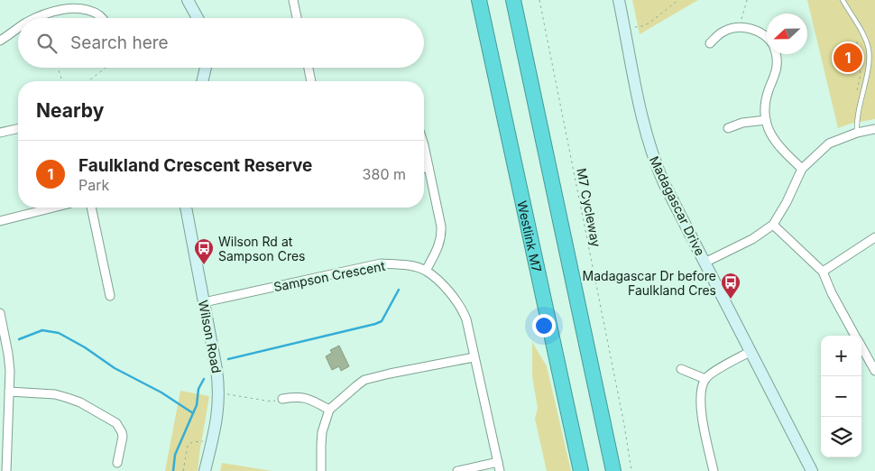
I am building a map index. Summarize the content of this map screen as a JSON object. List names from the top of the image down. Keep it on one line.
{"streets":{"highway":["Westlink M7"],"street":["Madagascar Drive","Sampson Crescent","Wilson Road"],"path":["M7 Cycleway"]},"crossings":[["Sampson Crescent","Wilson Road"]],"places":{"bus stop":["Wilson Rd at Sampson Cres","Madagascar Dr before Faulkland Cres"]},"north":"left","page":{"search":"Search here","pins":"1","heading":"Nearby","list":[{"mark":"1","name":"Faulkland Crescent Reserve","note":"Park","value":"380 m"}],"map_buttons":["+","−"]}}
